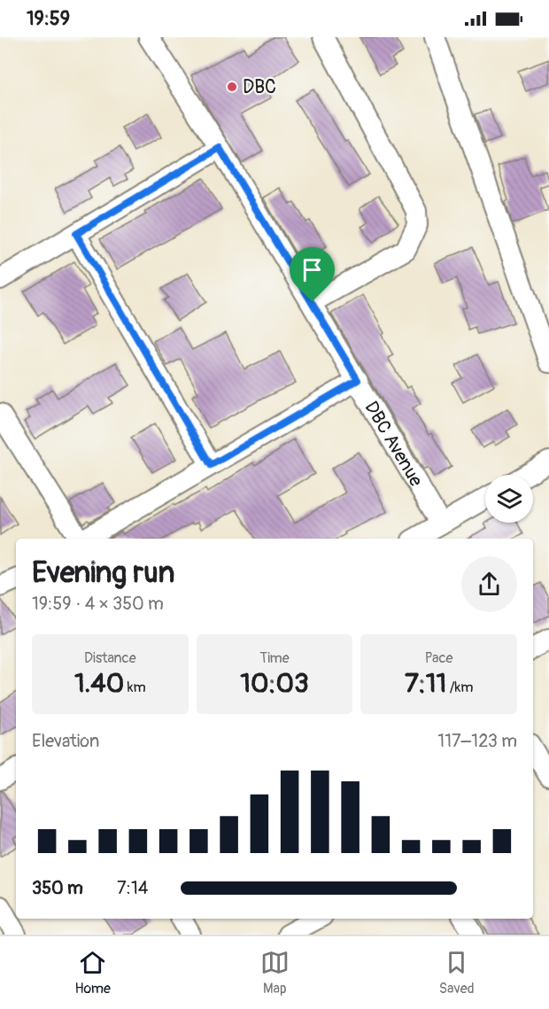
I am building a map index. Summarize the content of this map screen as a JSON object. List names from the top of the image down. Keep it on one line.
{"streets":{"street":["DBC Avenue"]},"places":["DBC"],"page":{"status":"19:59","heading":["Evening run","19:59 · 4 × 350 m"],"stats":[["Distance","1.40 km"],["Time","10:03"],["Pace","7:11 /km"]],"chart":["Elevation","117–123 m"],"list":[{"name":"350 m","note":"7:14"}],"tabs":["Home","Map","Saved"]}}
